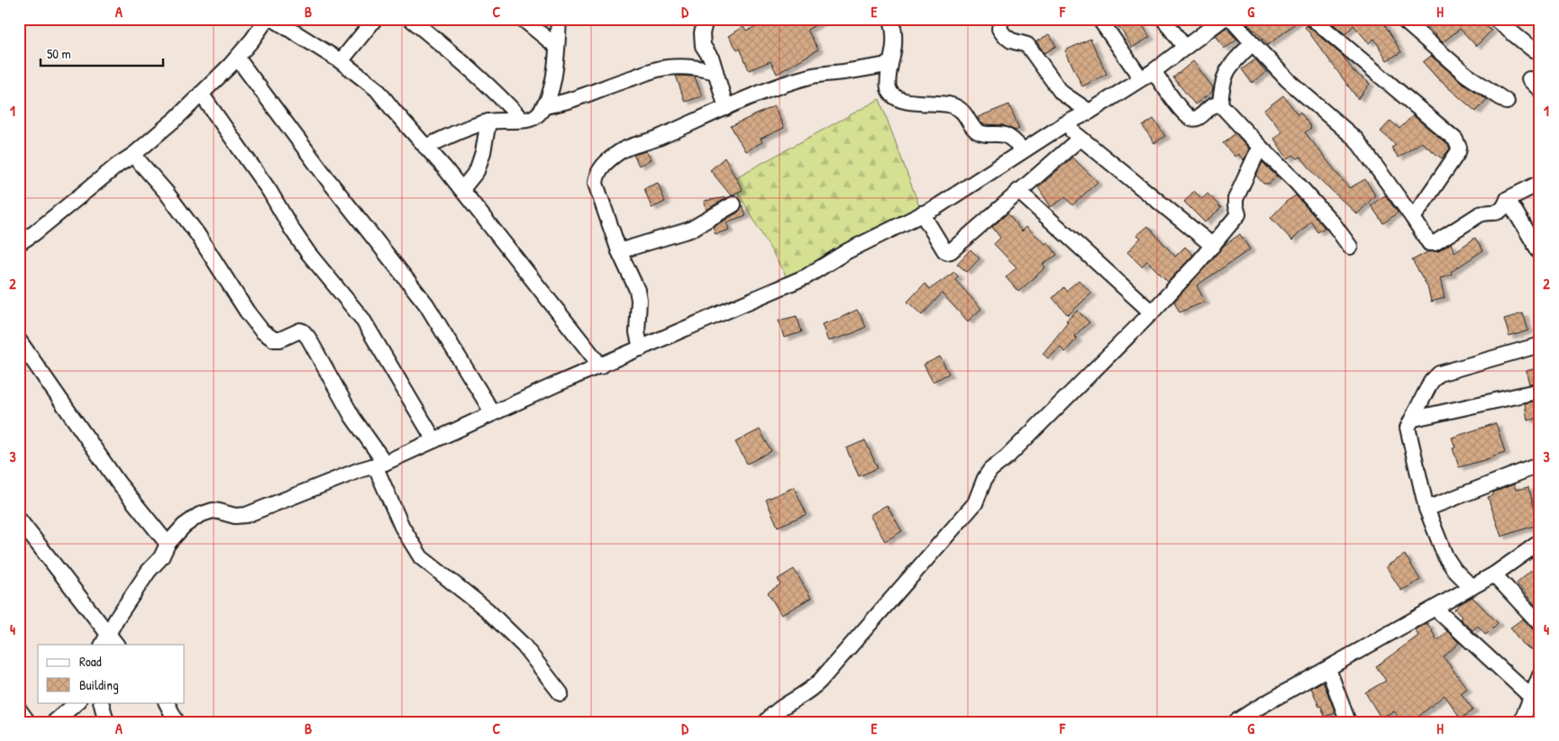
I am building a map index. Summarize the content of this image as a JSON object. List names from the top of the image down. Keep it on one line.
{"legend":["Road","Building"],"scale_bar":"50 m","grid":{"columns":["A","B","C","D","E","F","G","H"],"rows":["1","2","3","4"]}}
